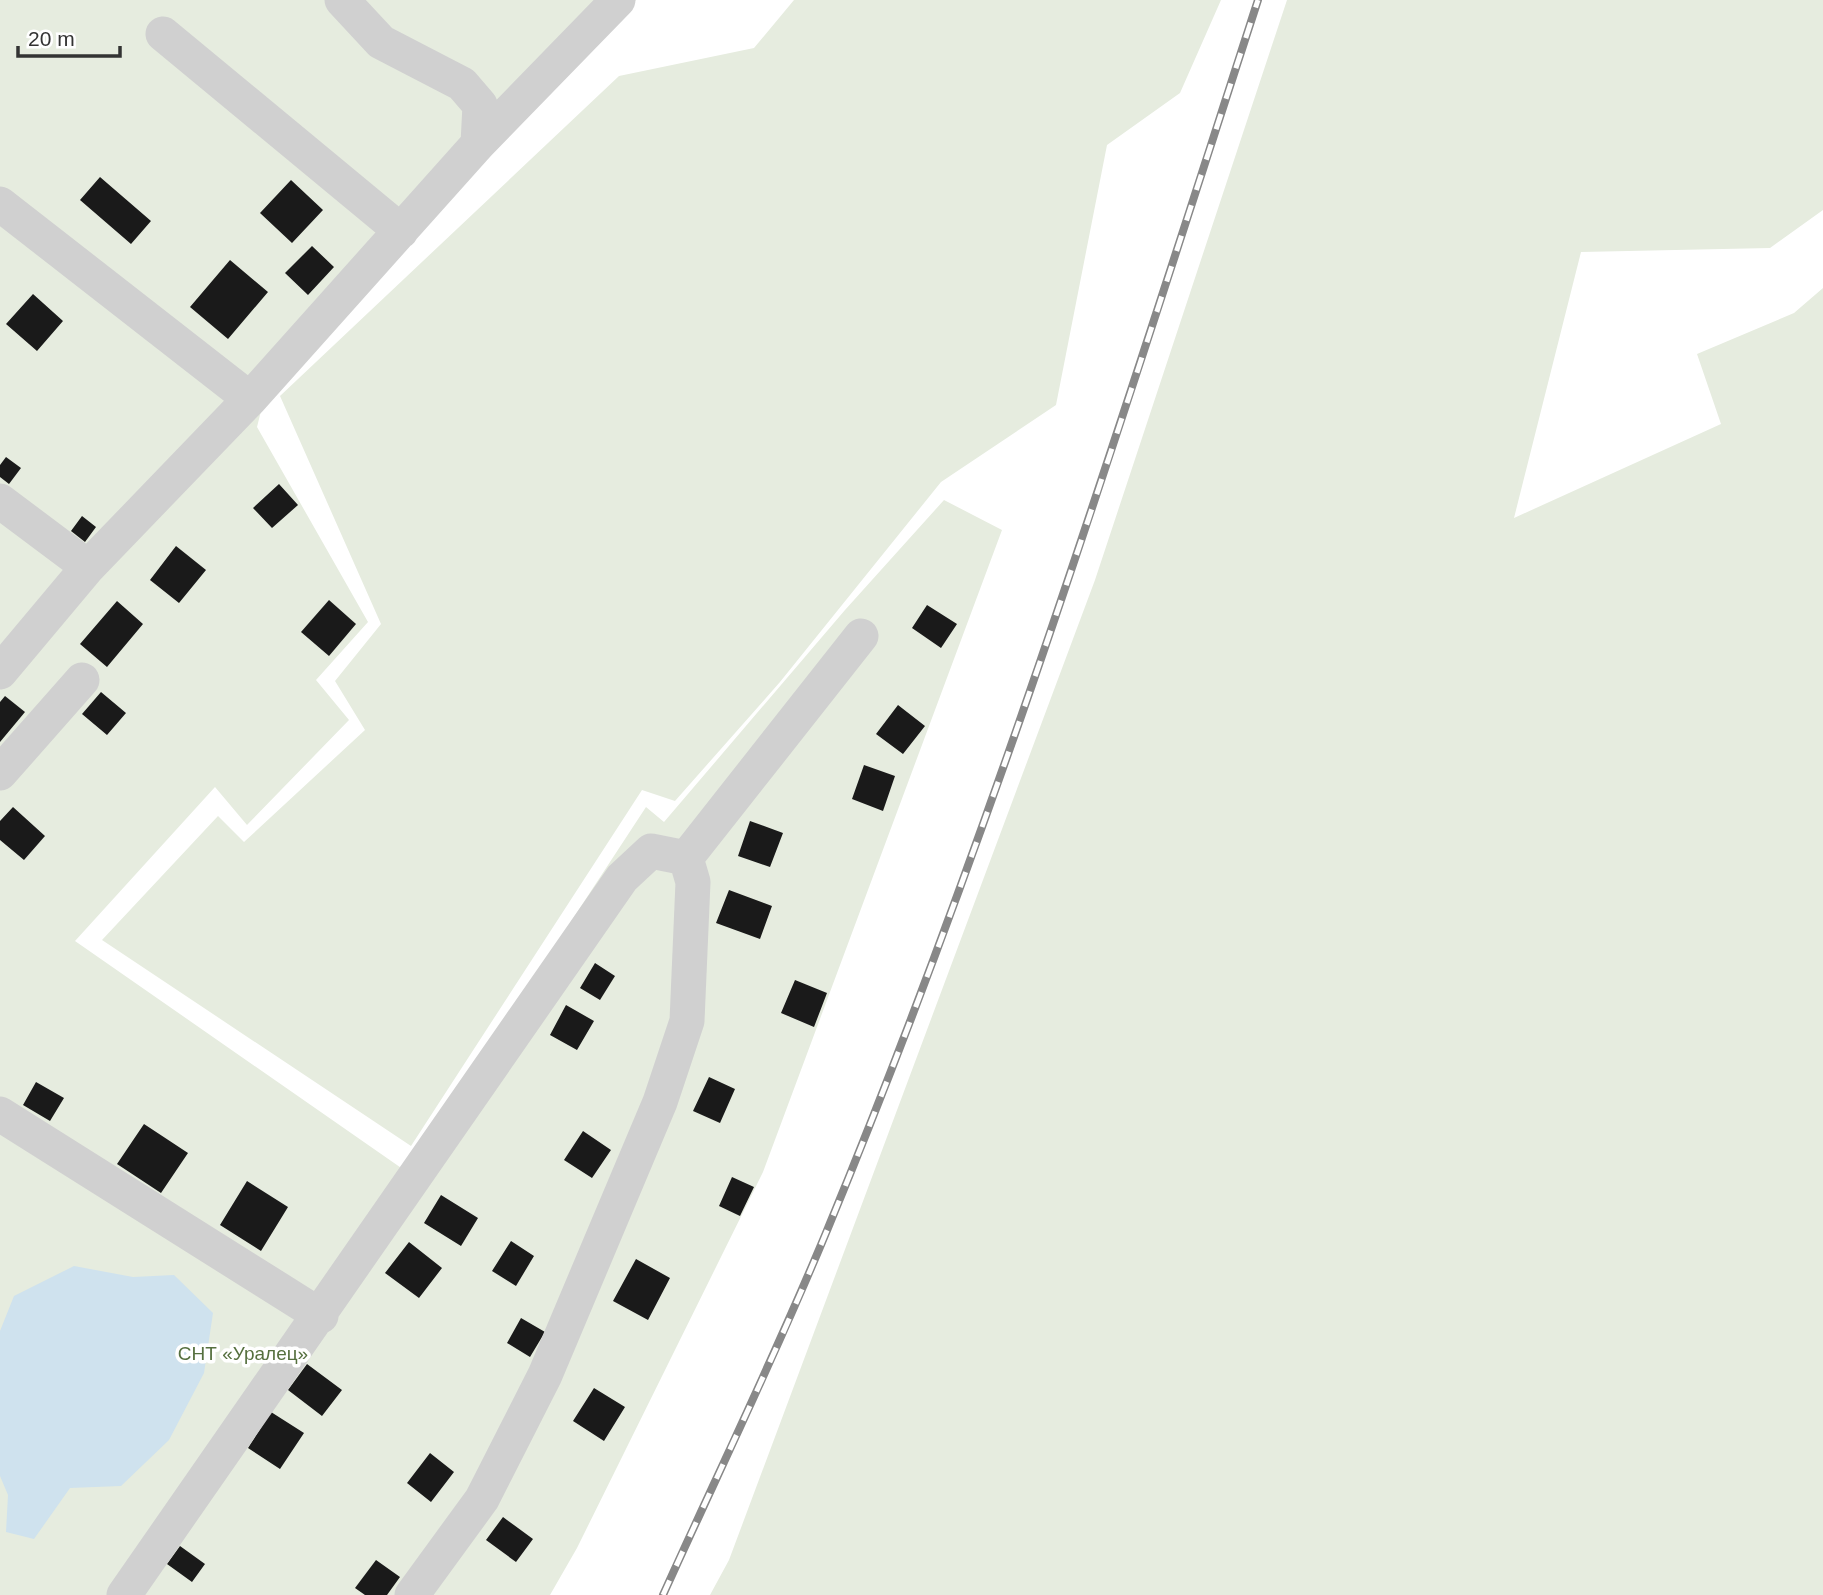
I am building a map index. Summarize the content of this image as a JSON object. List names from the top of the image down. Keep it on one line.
{"parks":["СНТ «Уралец»"],"scale_bar":"20 m"}
